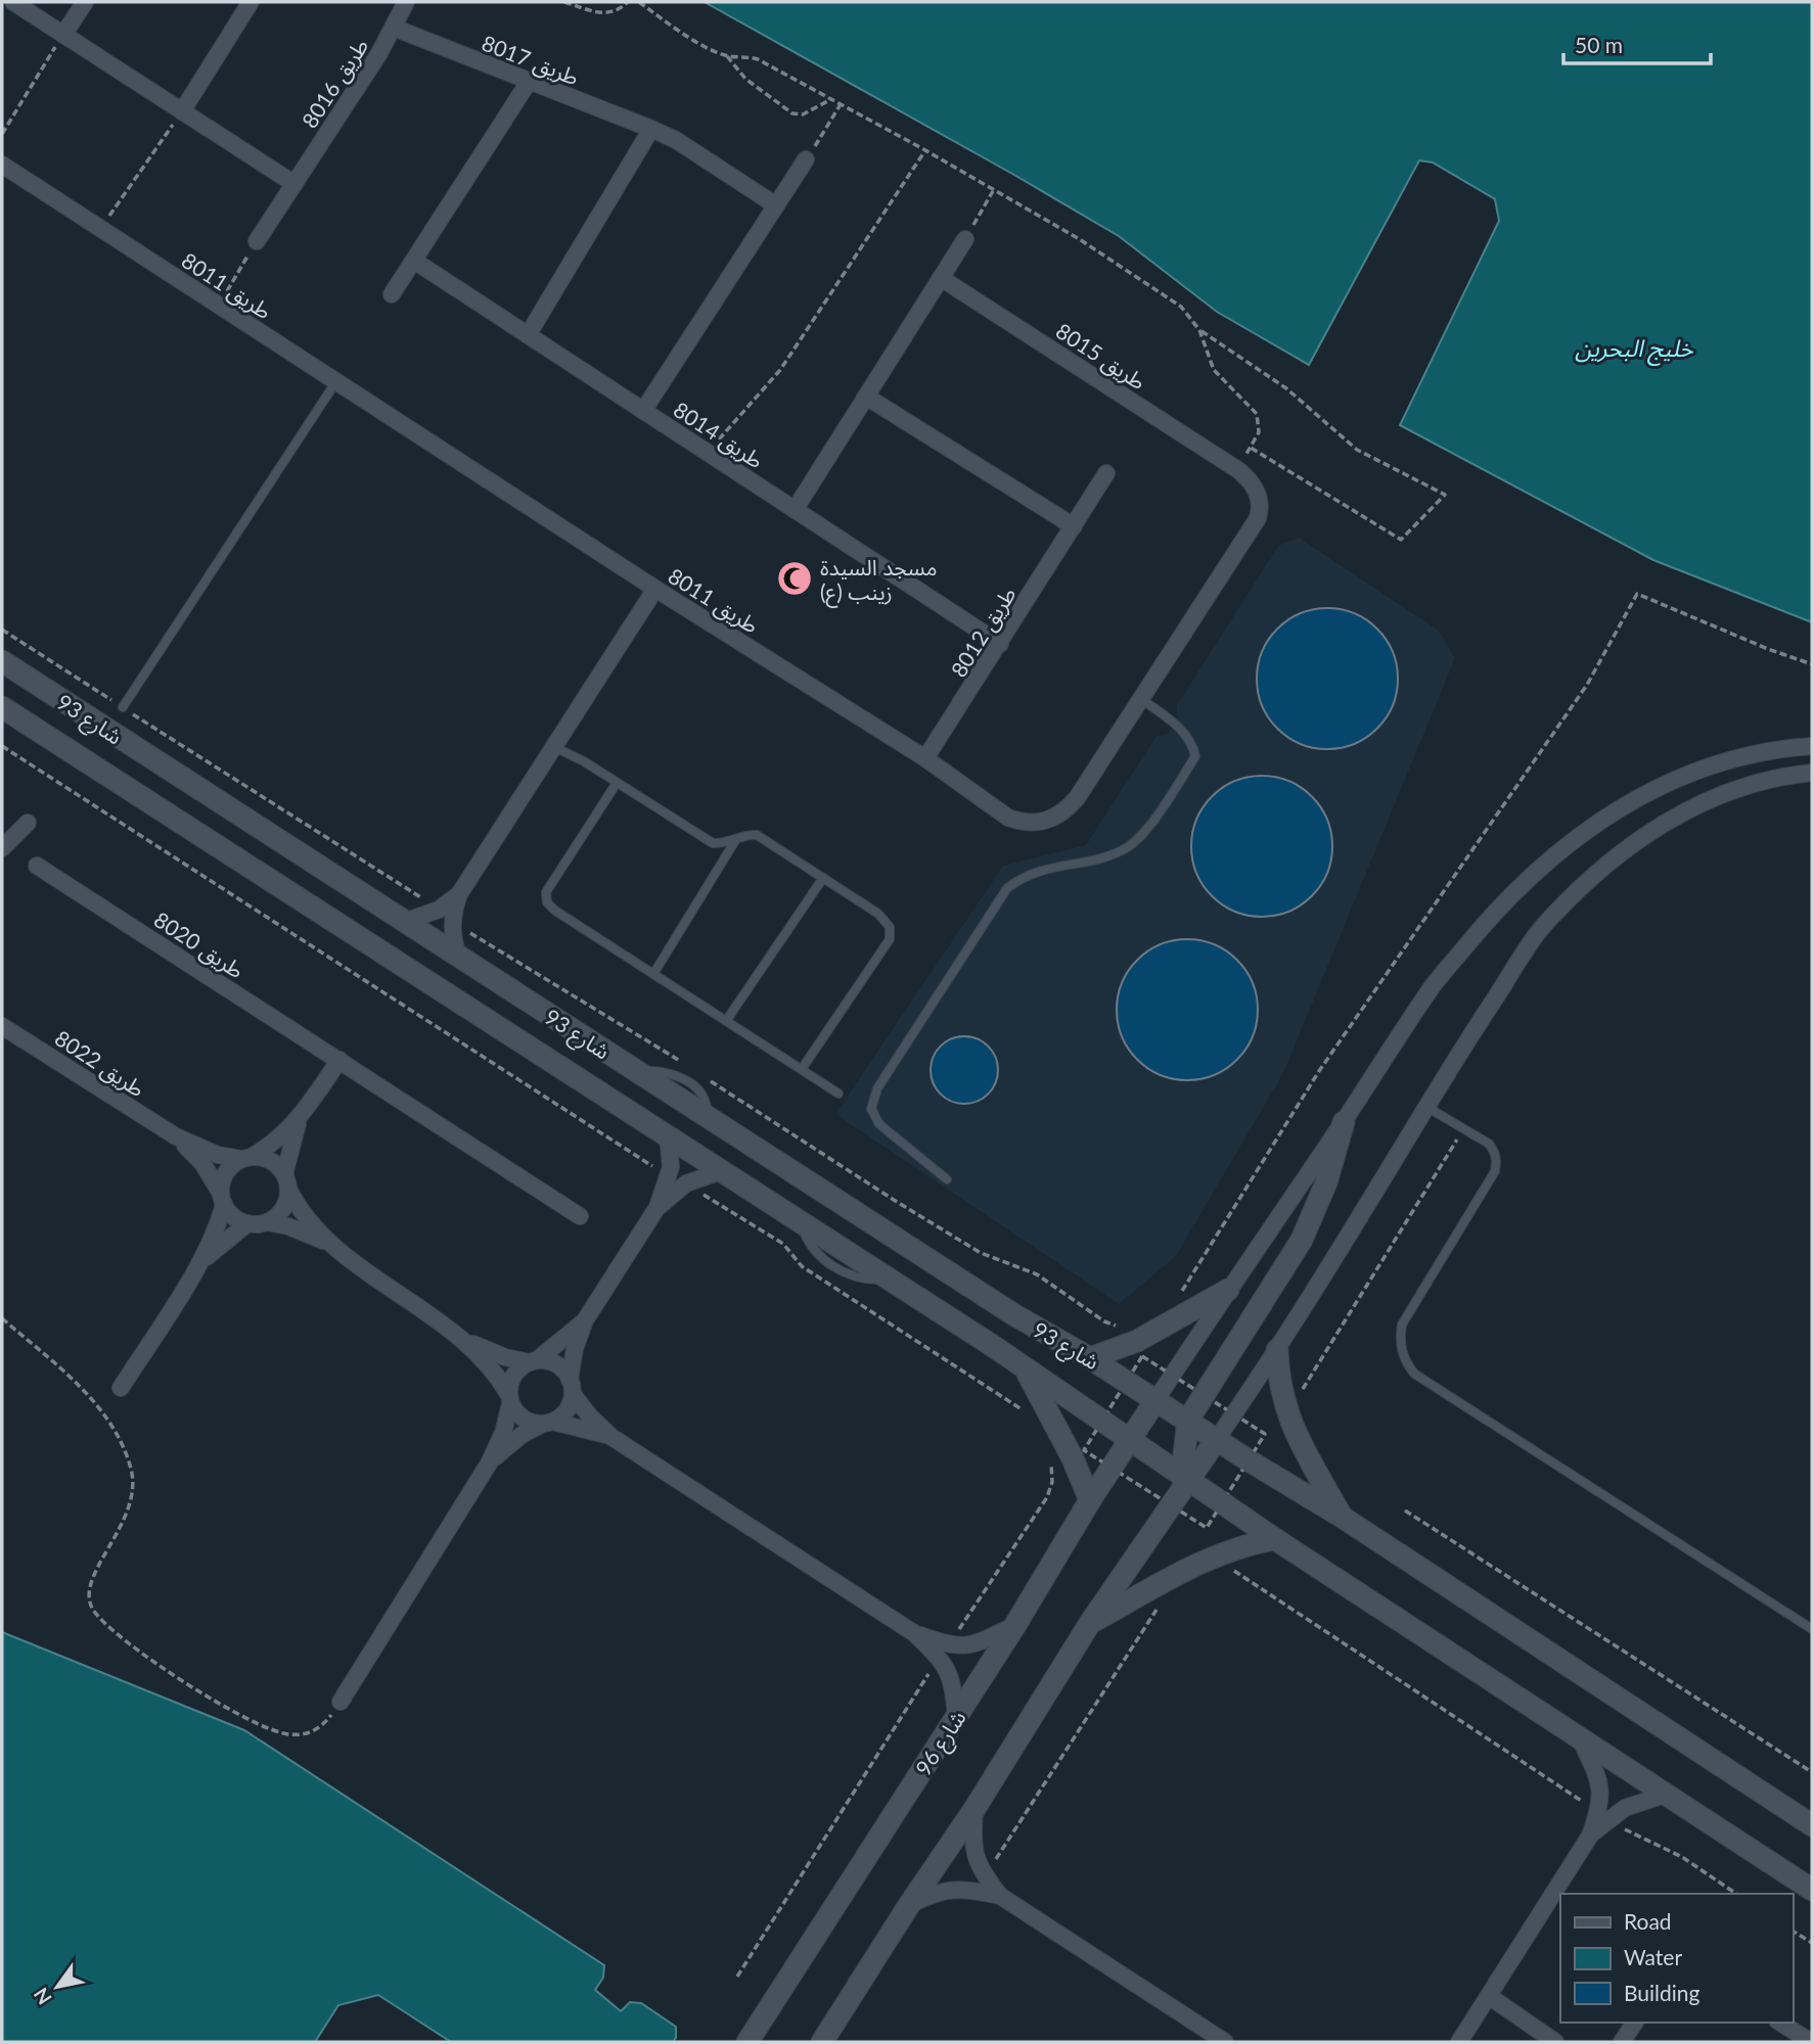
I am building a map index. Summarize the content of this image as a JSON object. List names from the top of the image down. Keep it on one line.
{"streets":{"street":["طريق 8017","طريق 8016","طريق 8011","طريق 8015","طريق 8014","طريق 8012","شارع 93","طريق 8020","طريق 8022","شارع 96"]},"crossings":[["طريق 8017","طريق 8016"],["طريق 8011","طريق 8015"],["طريق 8011","طريق 8012"],["طريق 8014","طريق 8012"],["شارع 93","شارع 96"]],"water":["خليج البحرين"],"places":{"mosque":["مسجد السيدة زينب (ع)"]},"legend":["Road","Water","Building"],"scale_bar":"50 m","north":"bottom left"}
